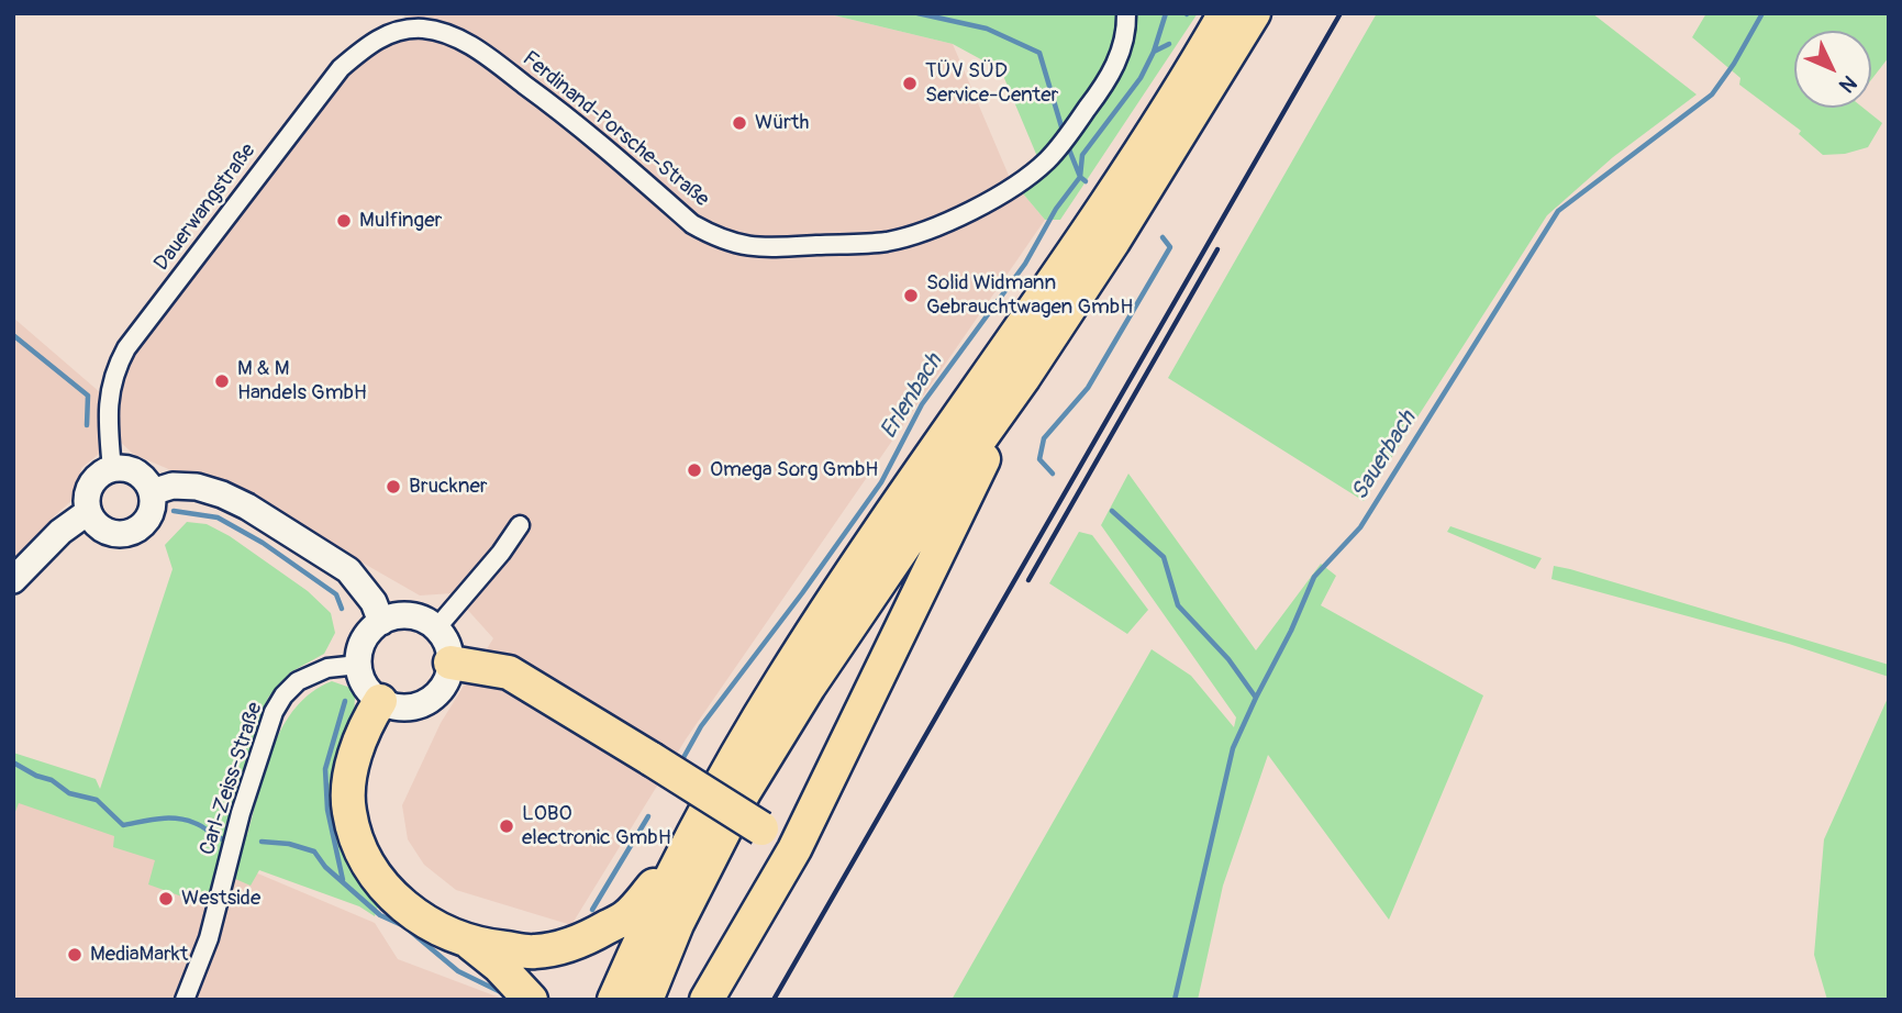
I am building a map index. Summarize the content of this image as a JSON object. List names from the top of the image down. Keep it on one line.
{"streets":{"street":["Ferdinand-Porsche-Straße","Dauerwangstraße","Carl-Zeiss-Straße"]},"crossings":[["Ferdinand-Porsche-Straße","Dauerwangstraße"]],"water":["Erlenbach","Sauerbach"],"places":["TÜV SÜD Service-Center","Würth","Mulfinger","Solid Widmann Gebrauchtwagen GmbH","M & M Handels GmbH","Omega Sorg GmbH","Bruckner","LOBO electronic GmbH","Westside","MediaMarkt"],"north":"bottom right"}
